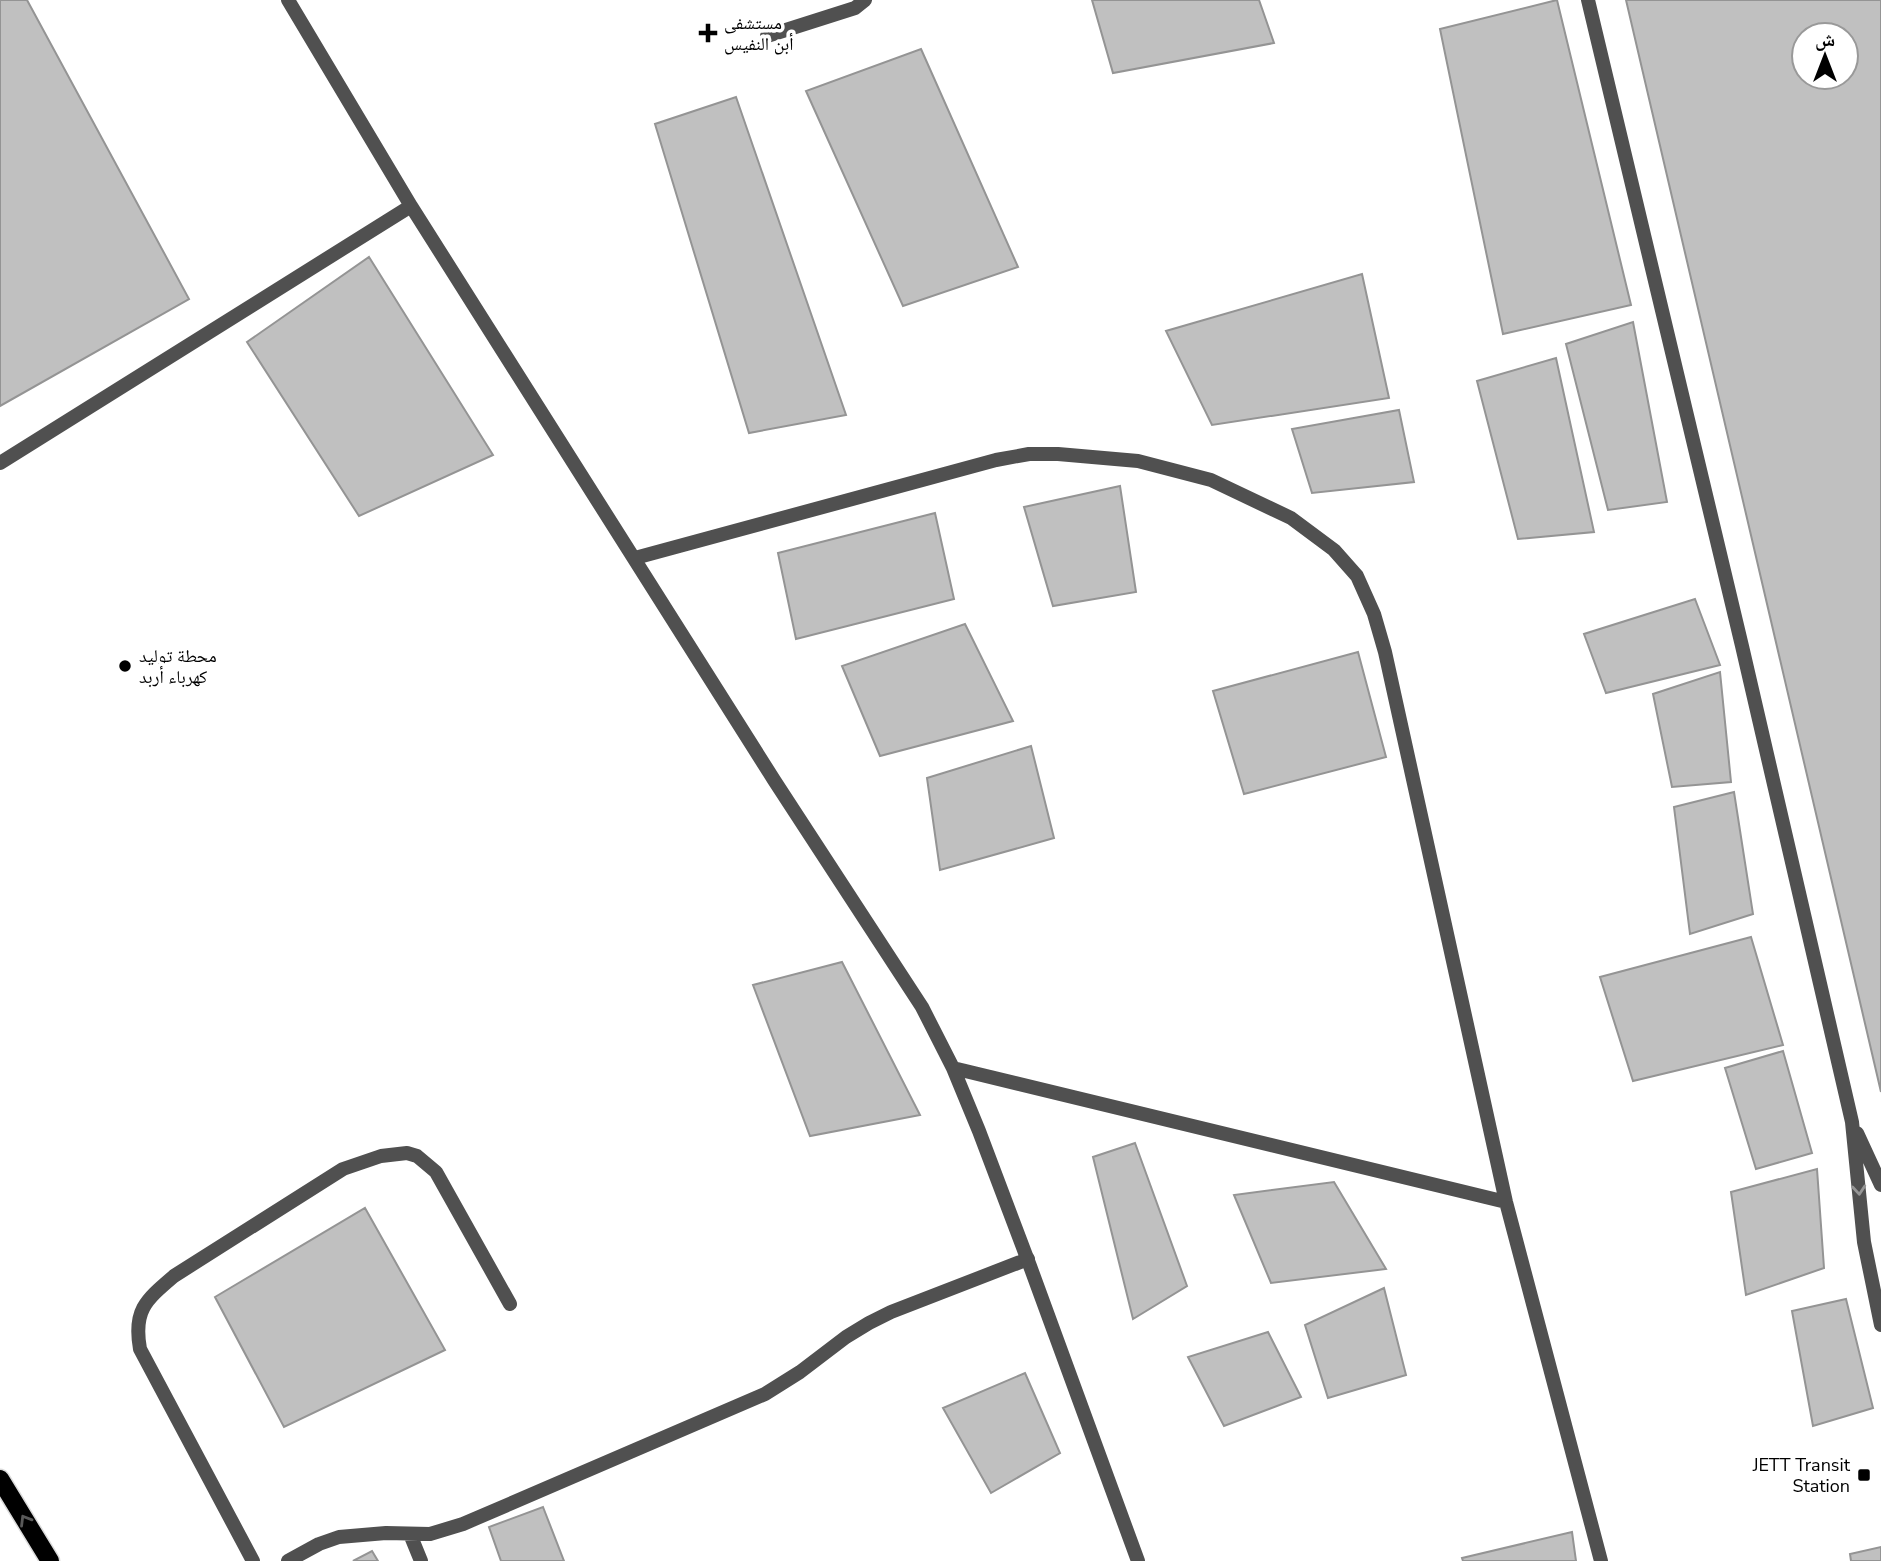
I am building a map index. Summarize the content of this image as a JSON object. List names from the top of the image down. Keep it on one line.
{"places":{"health":["مستشفى أبن النفيس"],"other":["محطة توليد كهرباء أربد"],"transit":["JETT Transit Station"]},"north":"top"}
